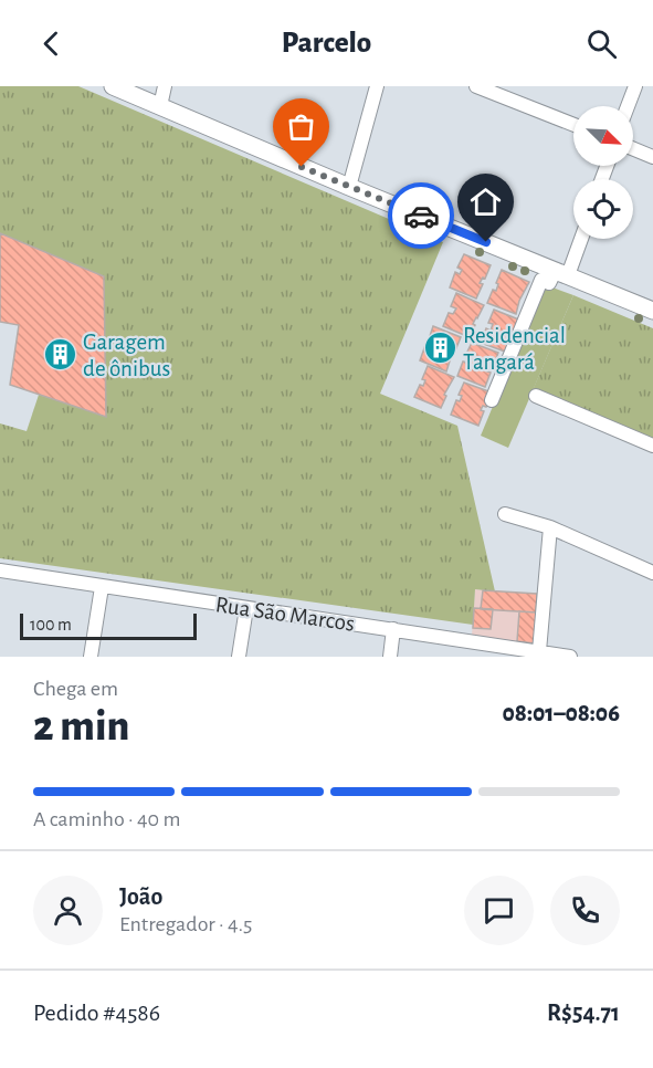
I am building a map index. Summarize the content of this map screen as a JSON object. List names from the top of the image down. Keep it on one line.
{"streets":{"street":["Rua São Marcos"]},"places":{"building":["Residencial Tangará","Garagem de ônibus"]},"scale_bar":"100 m","north":"bottom right","page":{"header":"Parcelo","scale":"100 m","heading":["2 min","Chega em","08:01–08:06"],"panel":["João","Entregador · 4.5","Pedido #4586","R$54.71"],"bar":"A caminho · 40 m"}}
